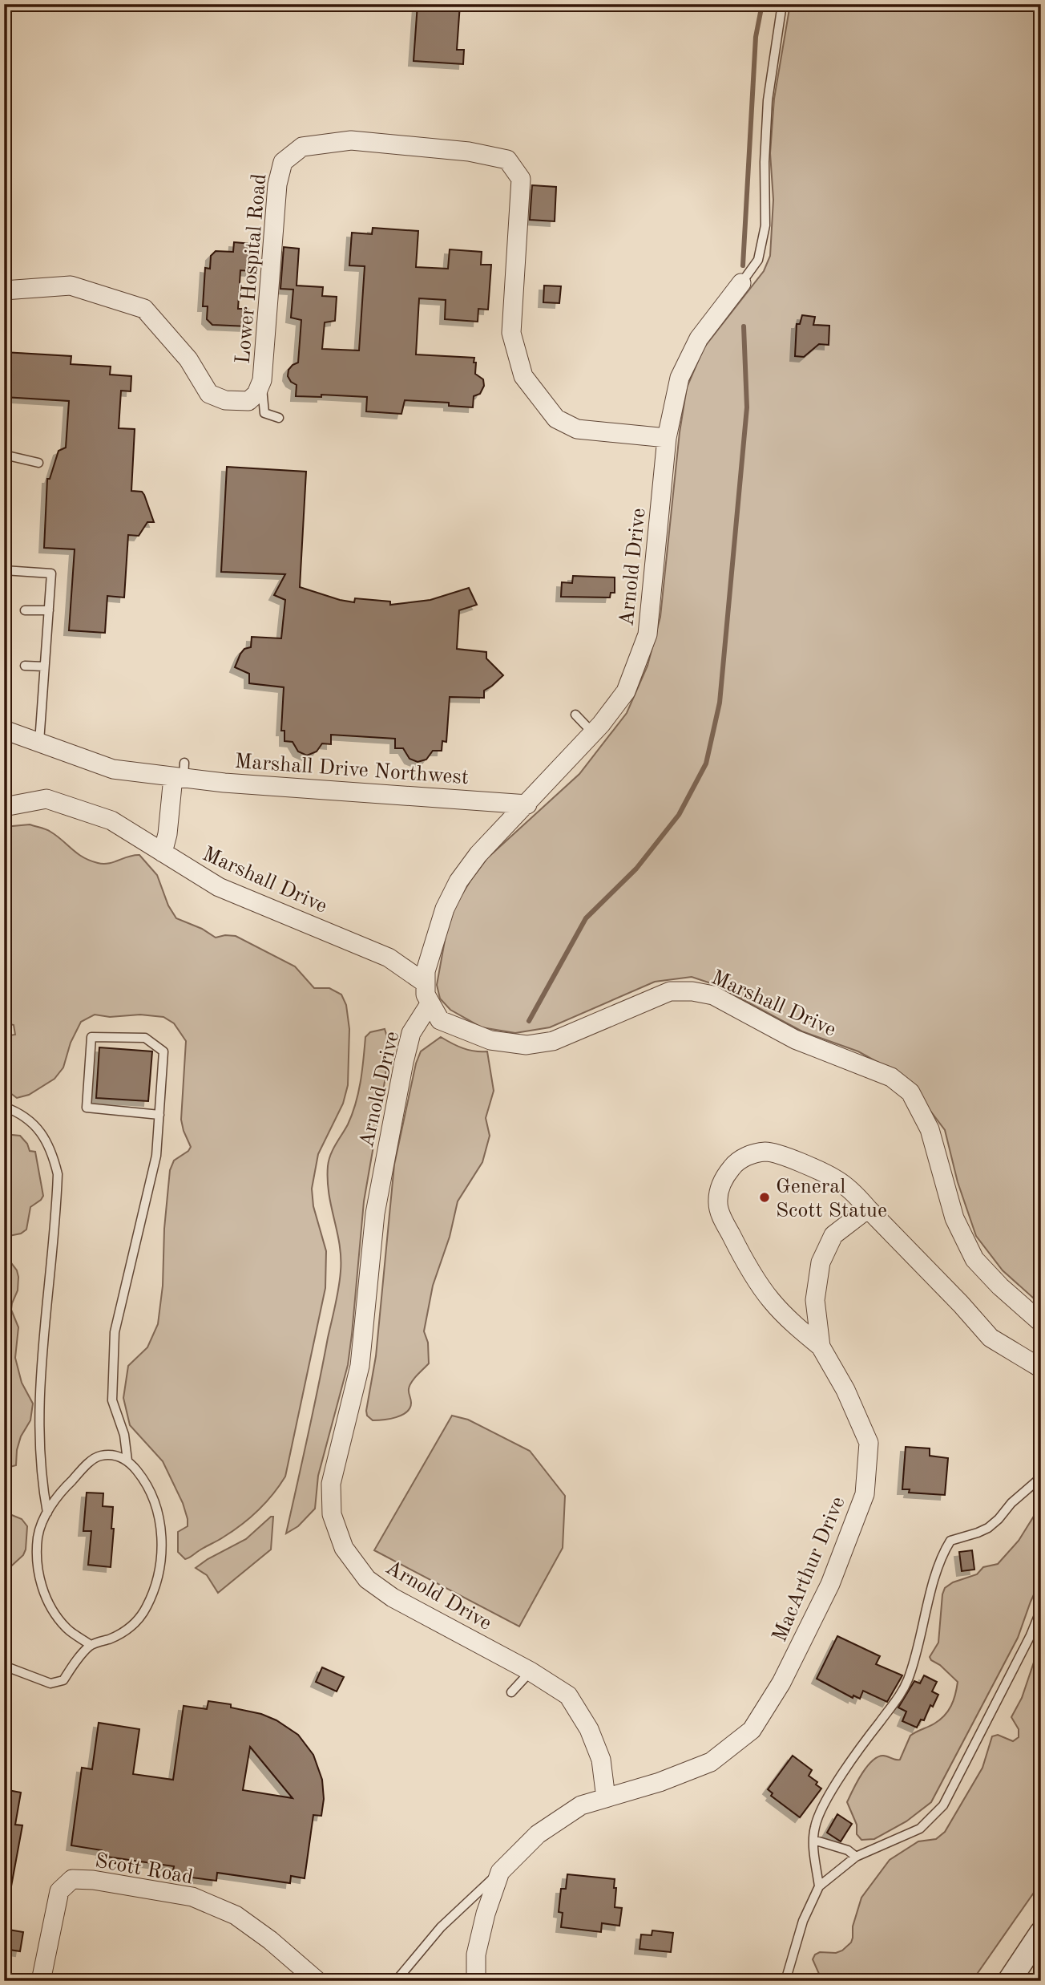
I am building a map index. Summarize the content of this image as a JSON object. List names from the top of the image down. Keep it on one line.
{"streets":{"street":["Lower Hospital Road","Arnold Drive","Marshall Drive Northwest","Marshall Drive","MacArthur Drive","Scott Road"]},"crossings":[["Lower Hospital Road","Arnold Drive"],["Arnold Drive","Marshall Drive Northwest"],["Arnold Drive","Marshall Drive"],["Arnold Drive","MacArthur Drive"]],"places":["General Scott Statue"]}
